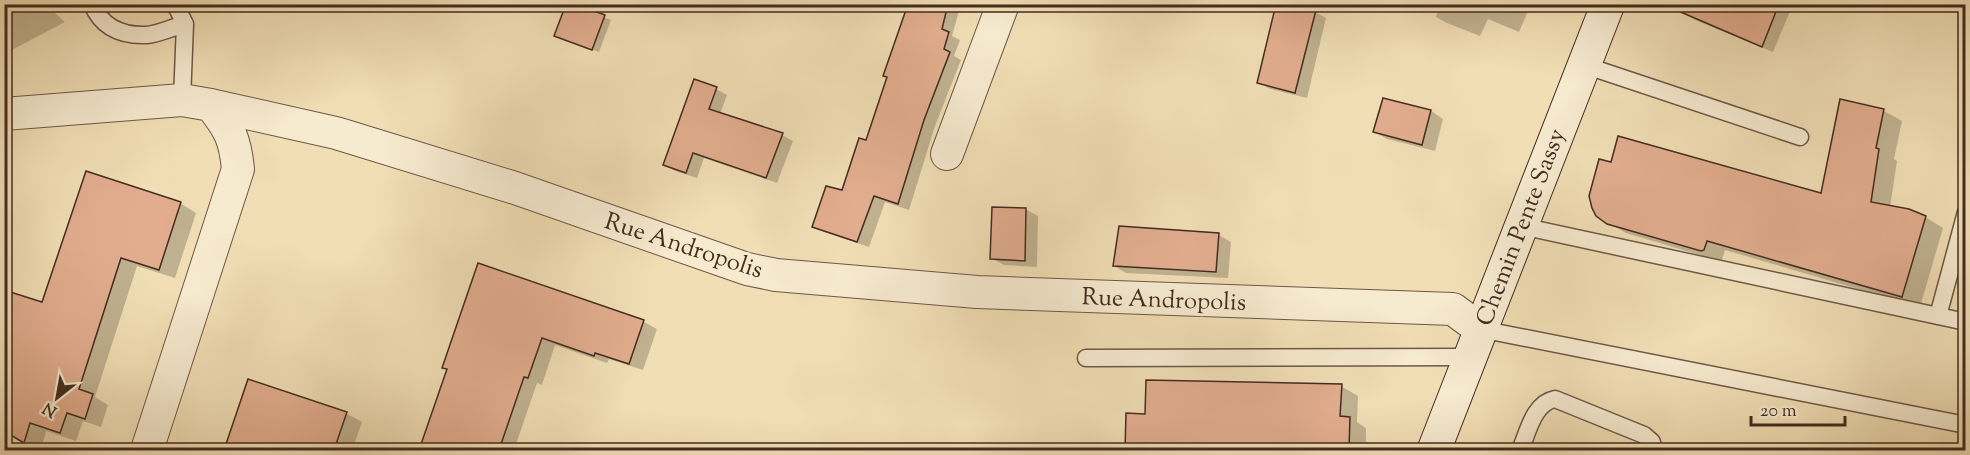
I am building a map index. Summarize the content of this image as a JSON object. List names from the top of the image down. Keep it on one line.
{"streets":{"main road":["Chemin Pente Sassy"],"street":["Rue Andropolis"]},"crossings":[["Chemin Pente Sassy","Rue Andropolis"]],"scale_bar":"20 m","north":"bottom left"}
